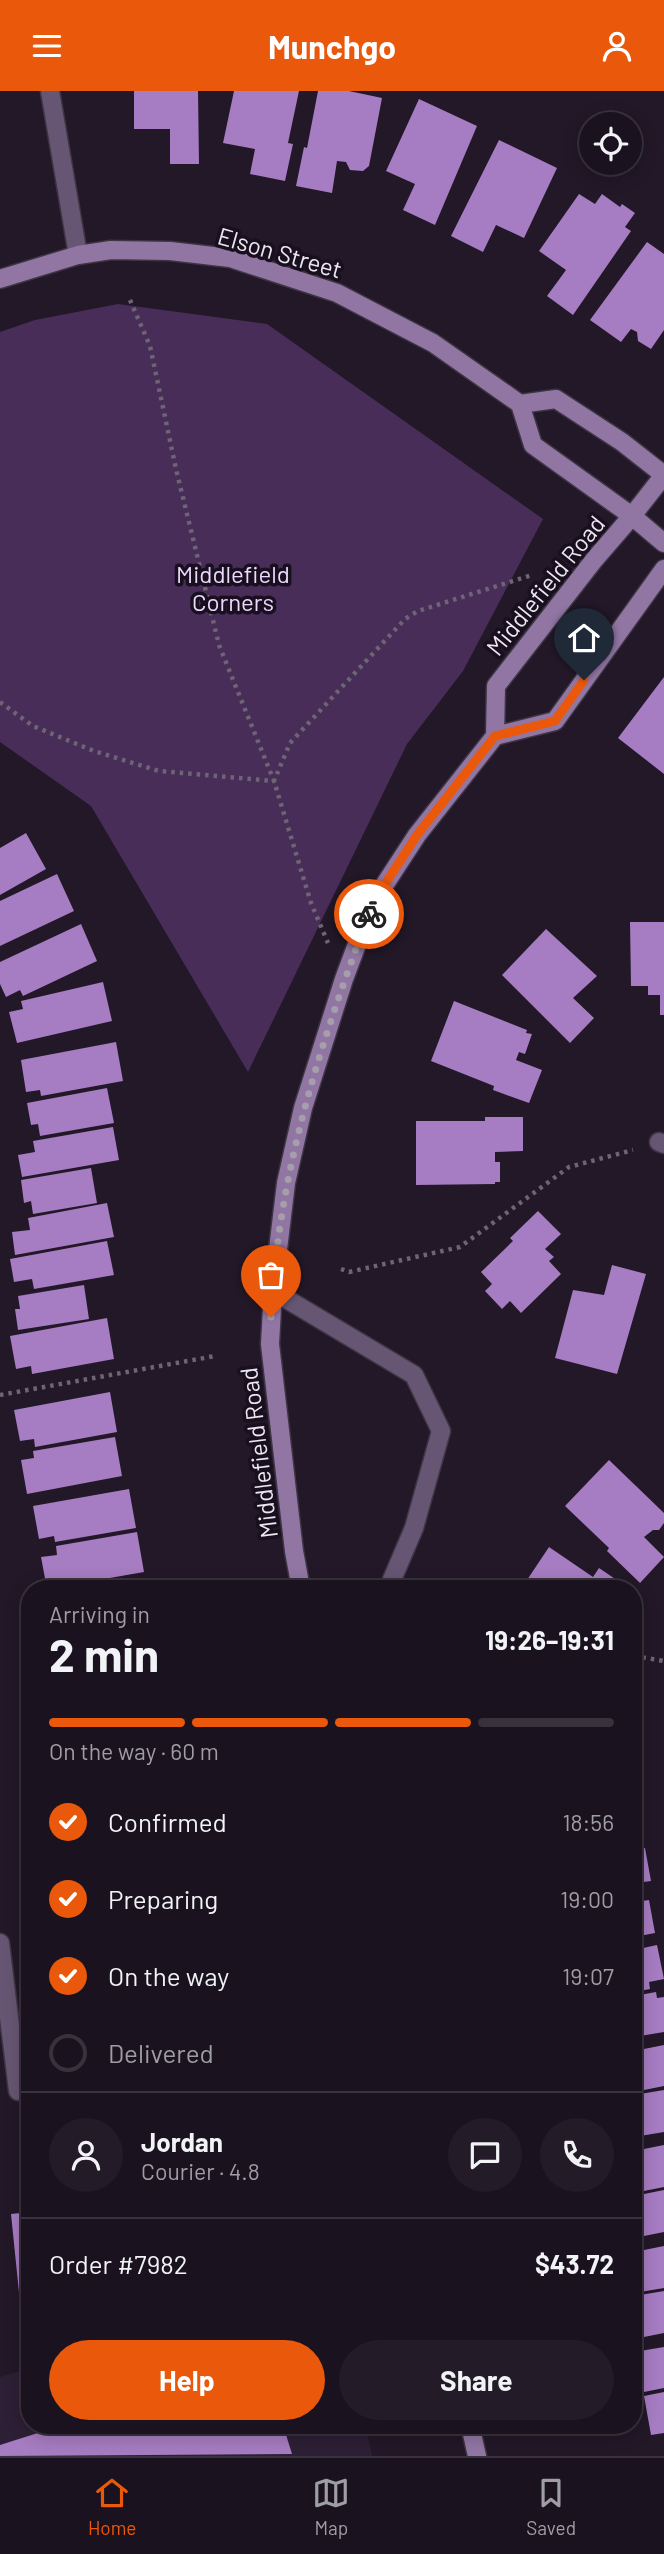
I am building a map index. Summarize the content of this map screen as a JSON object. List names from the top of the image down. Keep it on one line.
{"streets":{"main road":["Elson Street","Middlefield Road"]},"parks":["Middlefield Corners"],"page":{"header":"Munchgo","heading":["2 min","Arriving in","19:26–19:31"],"panel":["Jordan","Courier · 4.8","Order #7982","$43.72"],"bar":"On the way · 60 m","list":[["Confirmed","18:56"],["Preparing","19:00"],["On the way","19:07"],"Delivered"],"buttons":["Help","Share"],"tabs":["Home","Map","Saved"]}}
